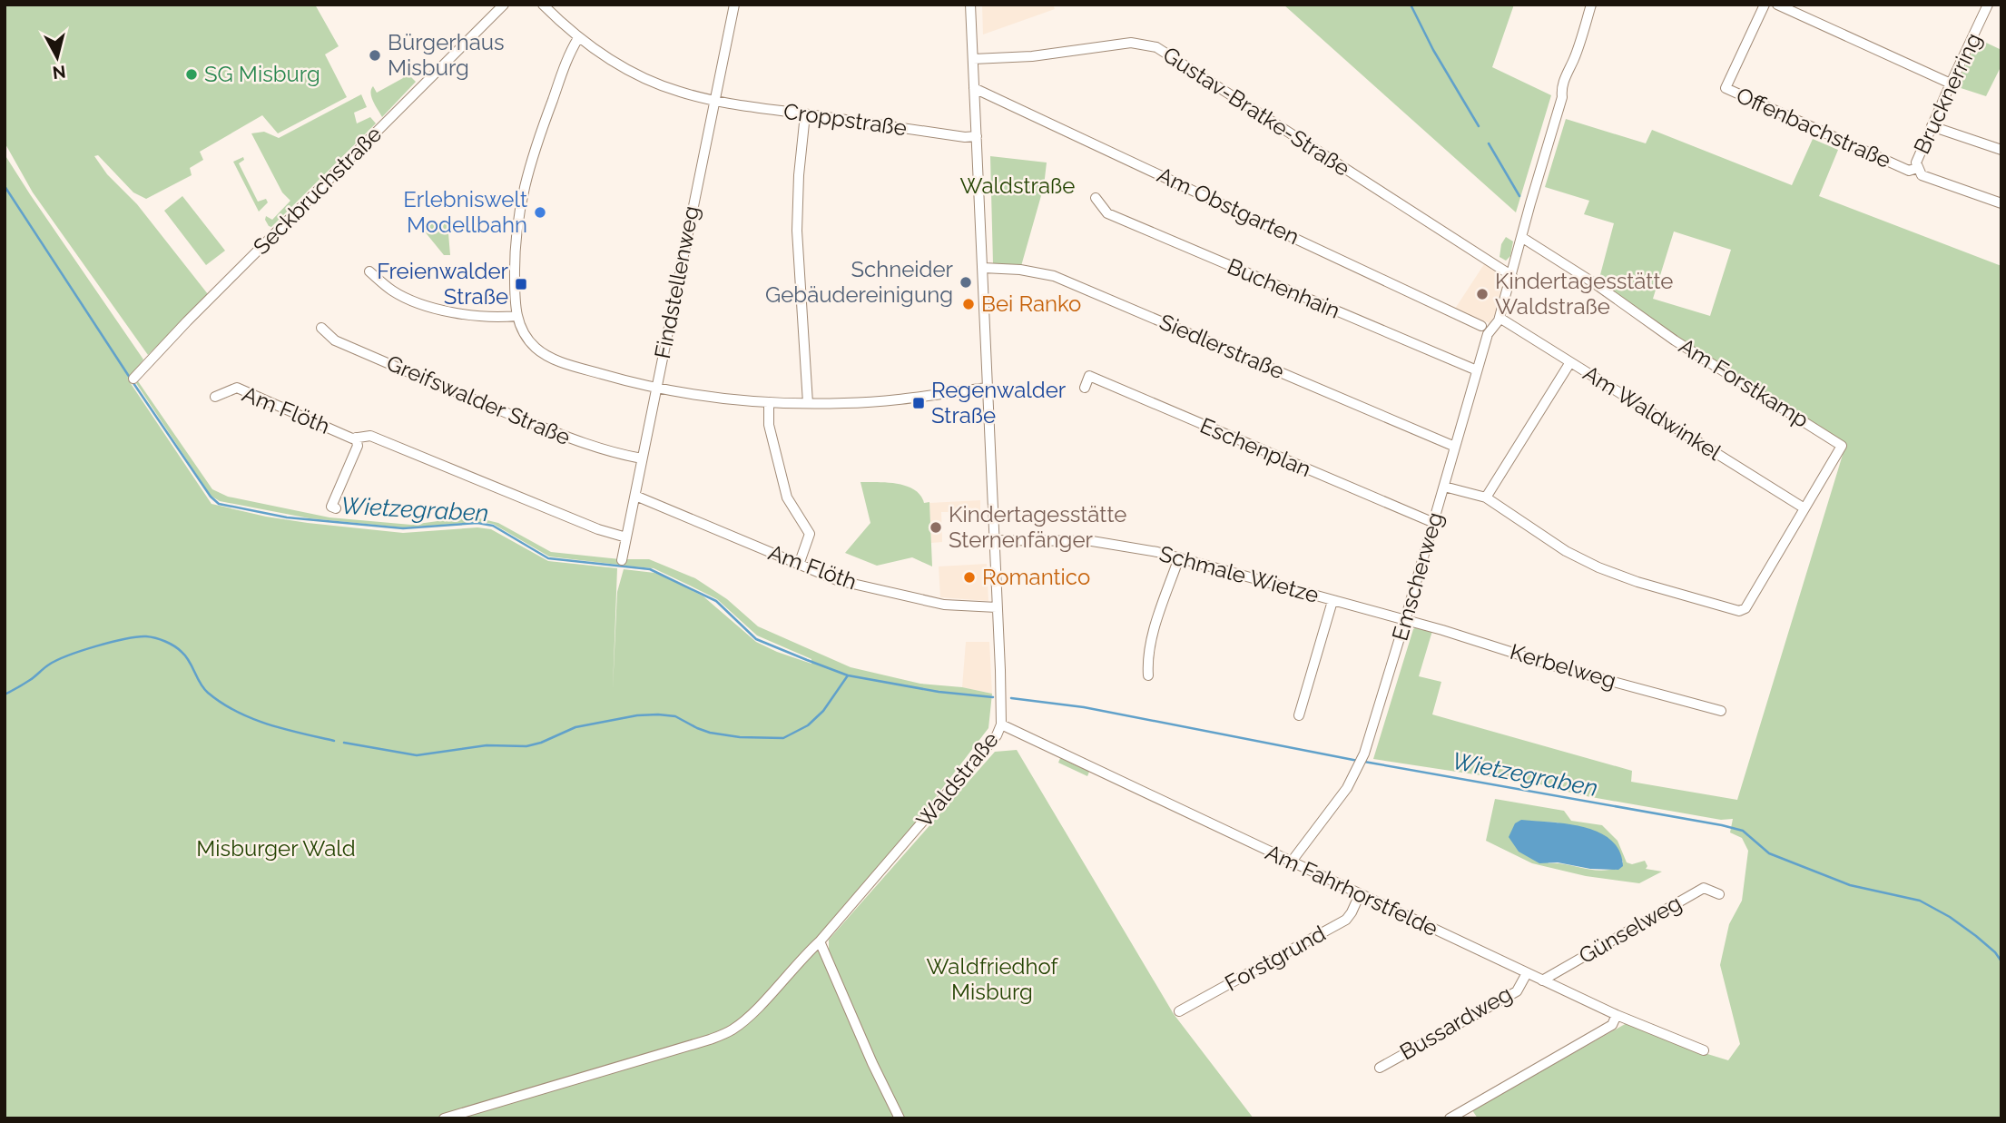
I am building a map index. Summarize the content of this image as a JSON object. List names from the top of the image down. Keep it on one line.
{"streets":{"street":["Brucknerring","Gustav-Bratke-Straße","Croppstraße","Offenbachstraße","Seckbruchstraße","Am Obstgarten","Findstellenweg","Buchenhain","Siedlerstraße","Am Forstkamp","Greifswalder Straße","Am Flöth","Am Waldwinkel","Eschenplan","Schmale Wietze","Emscherweg","Kerbelweg","Waldstraße","Am Fahrhorstfelde","Günselweg","Forstgrund","Bussardweg"]},"crossings":[["Brucknerring","Offenbachstraße"],["Gustav-Bratke-Straße","Emscherweg"],["Gustav-Bratke-Straße","Waldstraße"],["Croppstraße","Findstellenweg"],["Croppstraße","Waldstraße"],["Am Obstgarten","Waldstraße"],["Findstellenweg","Greifswalder Straße"],["Findstellenweg","Am Flöth"],["Buchenhain","Emscherweg"],["Siedlerstraße","Emscherweg"],["Siedlerstraße","Waldstraße"],["Am Forstkamp","Am Waldwinkel"],["Am Flöth","Waldstraße"],["Am Waldwinkel","Emscherweg"],["Eschenplan","Emscherweg"],["Schmale Wietze","Emscherweg"],["Schmale Wietze","Kerbelweg"],["Schmale Wietze","Waldstraße"],["Emscherweg","Kerbelweg"],["Emscherweg","Am Fahrhorstfelde"],["Waldstraße","Am Fahrhorstfelde"],["Am Fahrhorstfelde","Günselweg"],["Am Fahrhorstfelde","Forstgrund"],["Am Fahrhorstfelde","Bussardweg"]],"water":["Wietzegraben"],"parks":["Waldstraße","Misburger Wald","Waldfriedhof Misburg"],"places":{"other":["Bürgerhaus Misburg","SG Misburg","Erlebniswelt Modellbahn","Schneider Gebäudereinigung","Kindertagesstätte Waldstraße","Bei Ranko","Kindertagesstätte Sternenfänger","Romantico"],"transit":["Freienwalder Straße","Regenwalder Straße"]},"north":"bottom"}
